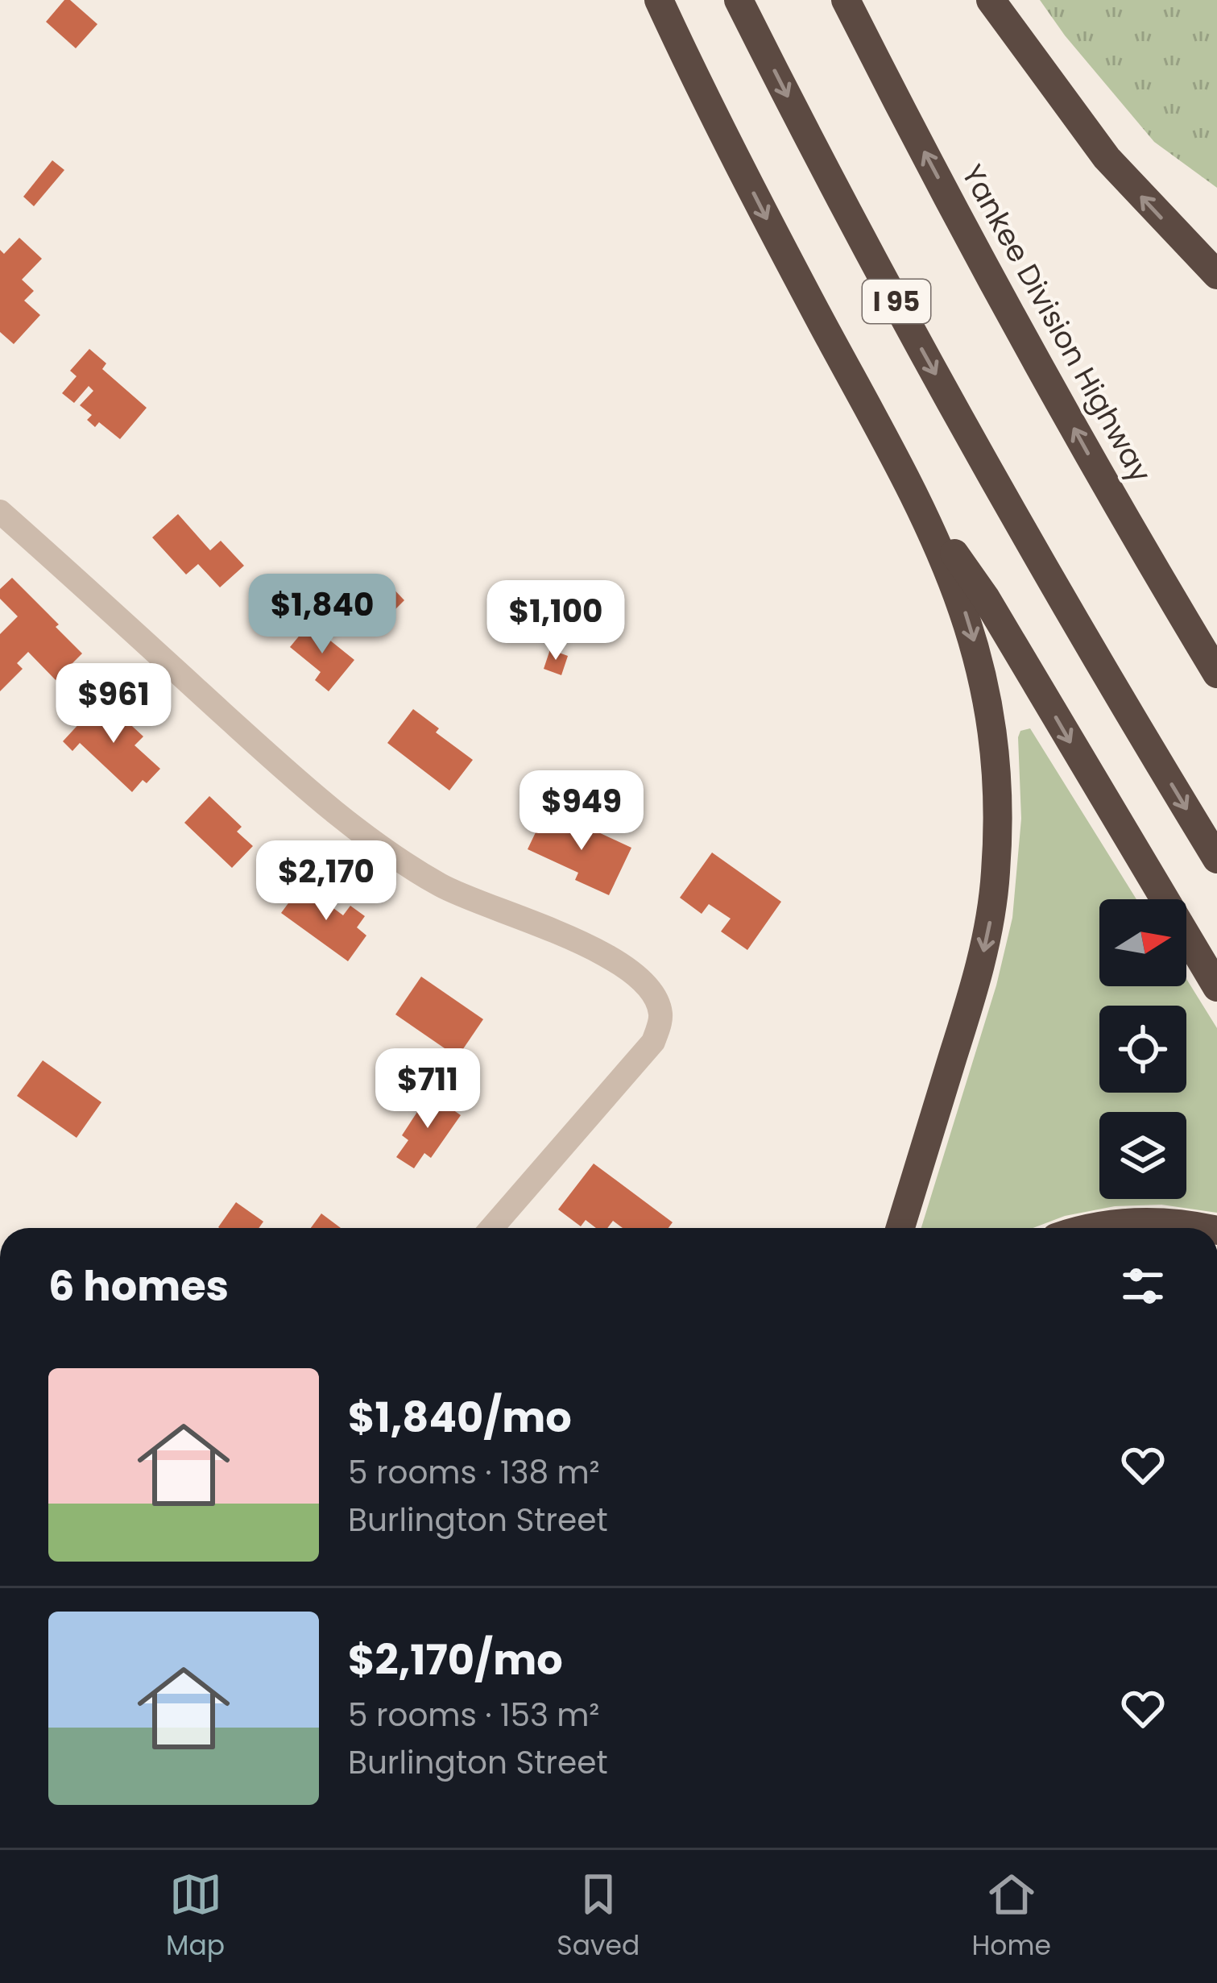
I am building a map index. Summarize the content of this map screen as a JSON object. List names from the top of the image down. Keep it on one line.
{"streets":{"highway":["I 95","Yankee Division Highway"]},"north":"right","page":{"price":["$1,840","$1,100","$961","$949","$2,170","$711"],"heading":"6 homes","list":[{"name":"$1,840/mo","note":"5 rooms · 138 m² · Burlington Street"},{"name":"$2,170/mo","note":"5 rooms · 153 m² · Burlington Street"}],"tabs":["Map","Saved","Home"]}}
